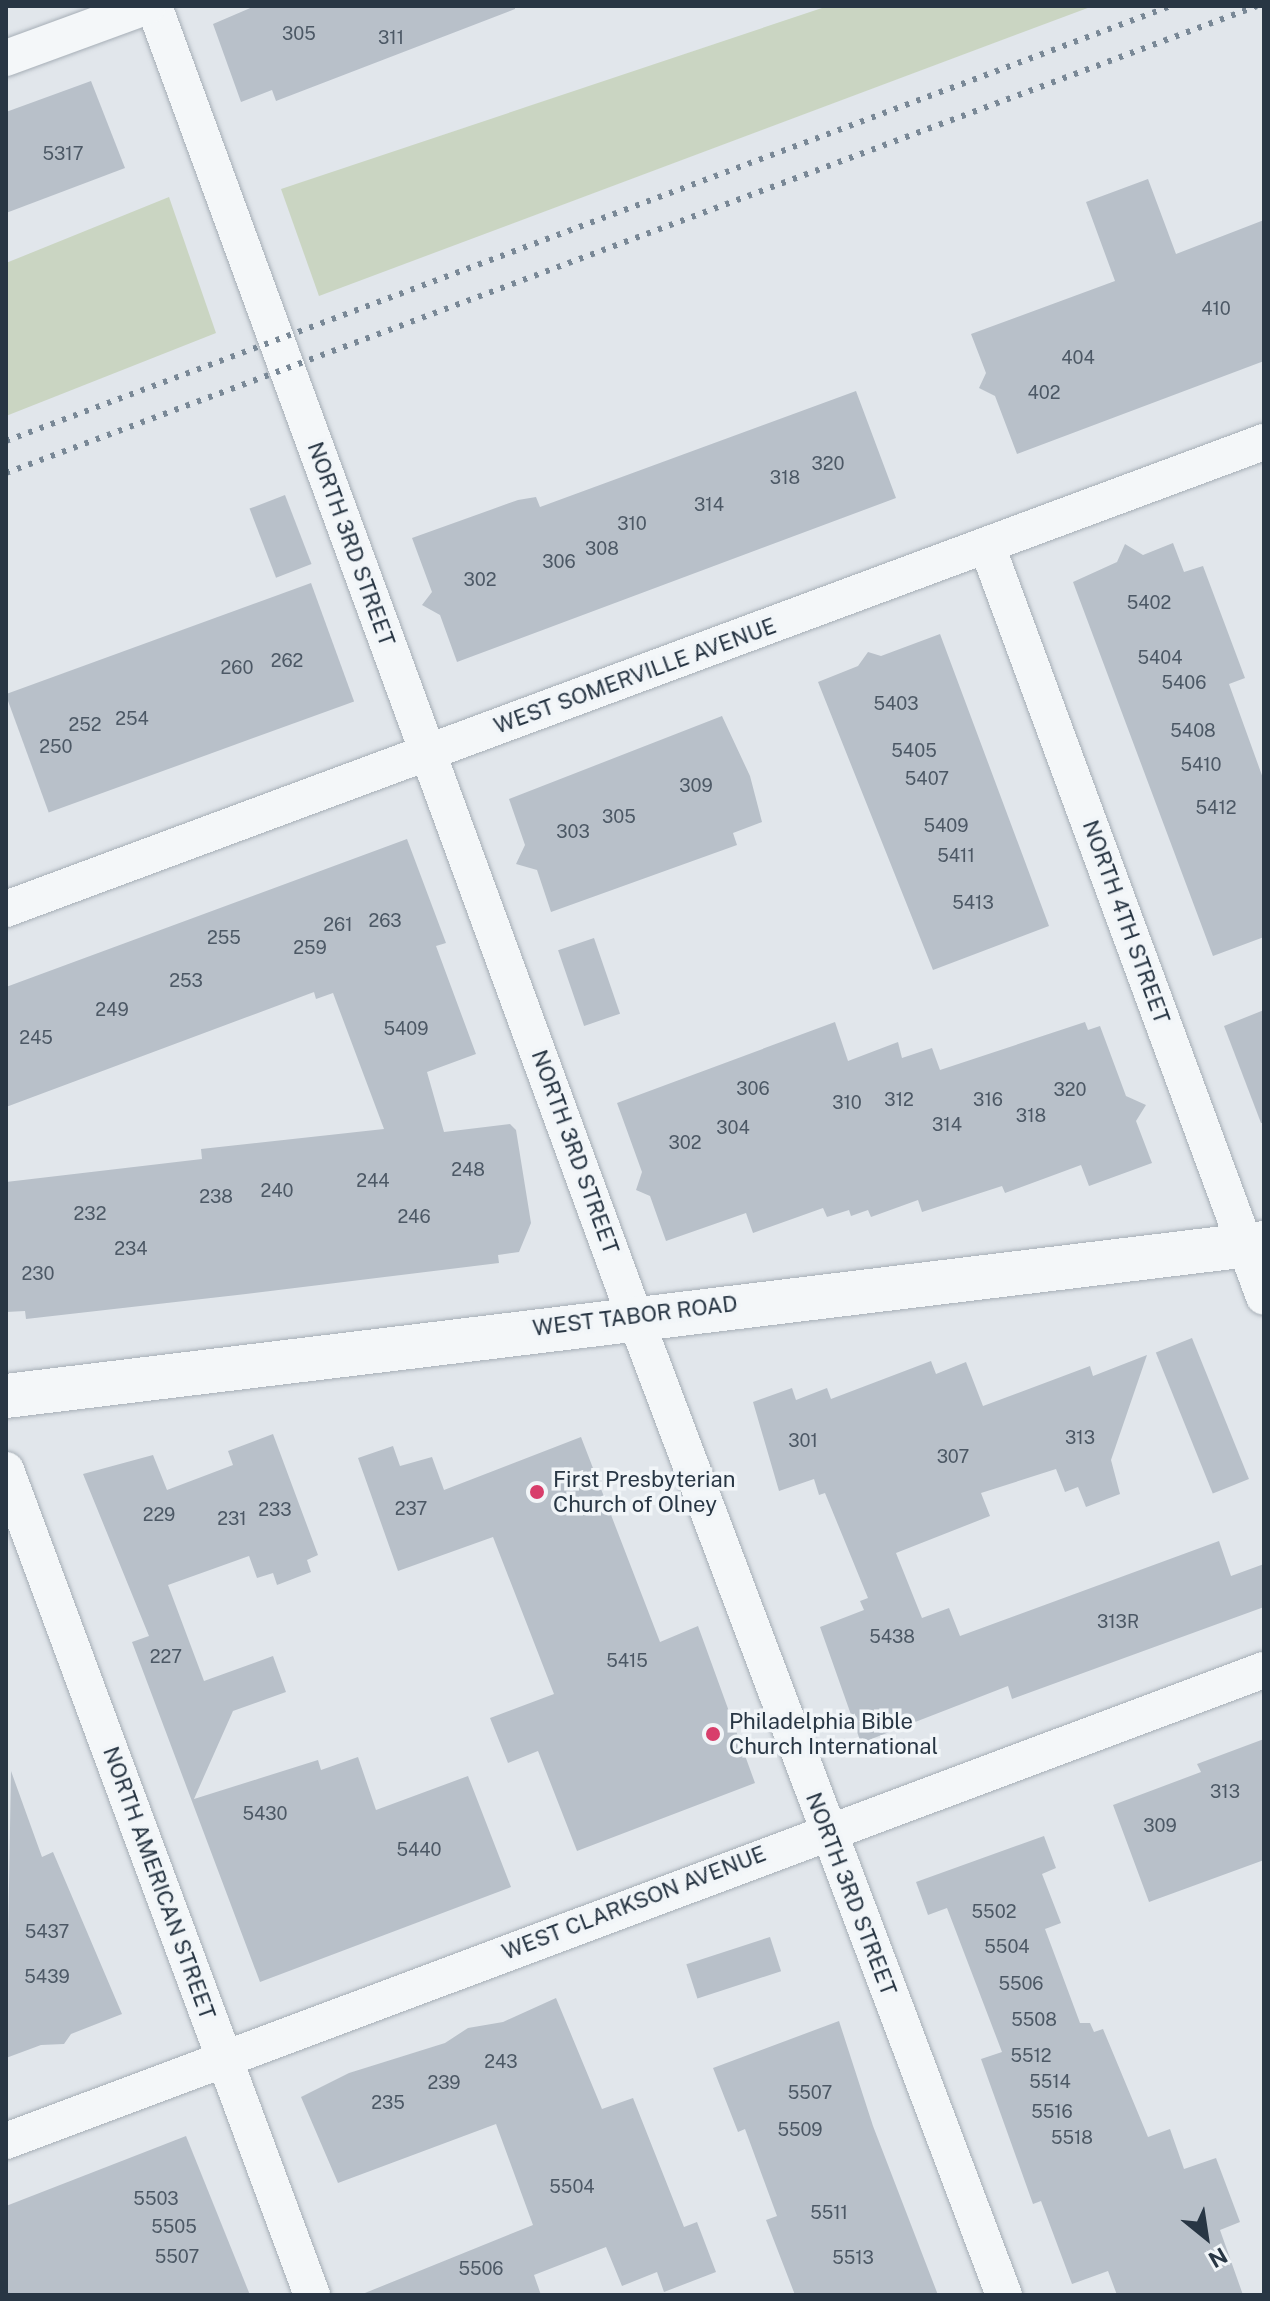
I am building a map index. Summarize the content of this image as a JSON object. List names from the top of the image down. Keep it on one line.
{"streets":{"street":["NORTH 3RD STREET","WEST SOMERVILLE AVENUE","NORTH 4TH STREET","WEST TABOR ROAD","NORTH AMERICAN STREET","WEST CLARKSON AVENUE"]},"crossings":[["NORTH 3RD STREET","WEST SOMERVILLE AVENUE"],["NORTH 3RD STREET","WEST TABOR ROAD"],["NORTH 3RD STREET","WEST CLARKSON AVENUE"],["WEST SOMERVILLE AVENUE","NORTH 4TH STREET"],["NORTH 4TH STREET","WEST TABOR ROAD"],["NORTH AMERICAN STREET","WEST CLARKSON AVENUE"]],"places":["First Presbyterian Church of Olney","Philadelphia Bible Church International"],"house_numbers":["305","311","5317","410","404","402","320","318","314","310","308","306","302","5402","5404","262","260","5406","5403","254","252","5408","250","5405","5410","5407","309","5412","305","5409","303","5411","5413","263","261","255","259","253","249","5409","245","306","320","312","316","310","318","314","304","302","248","244","240","238","232","246","234","230","313","301","307","237","233","229","231","313R","5438","227","5415","313","5430","309","5440","5502","5437","5504","5439","5506","5508","5512","243","5514","239","5507","235","5516","5509","5518","5504","5503","5511","5505","5507","5513","5506"],"north":"bottom right"}
